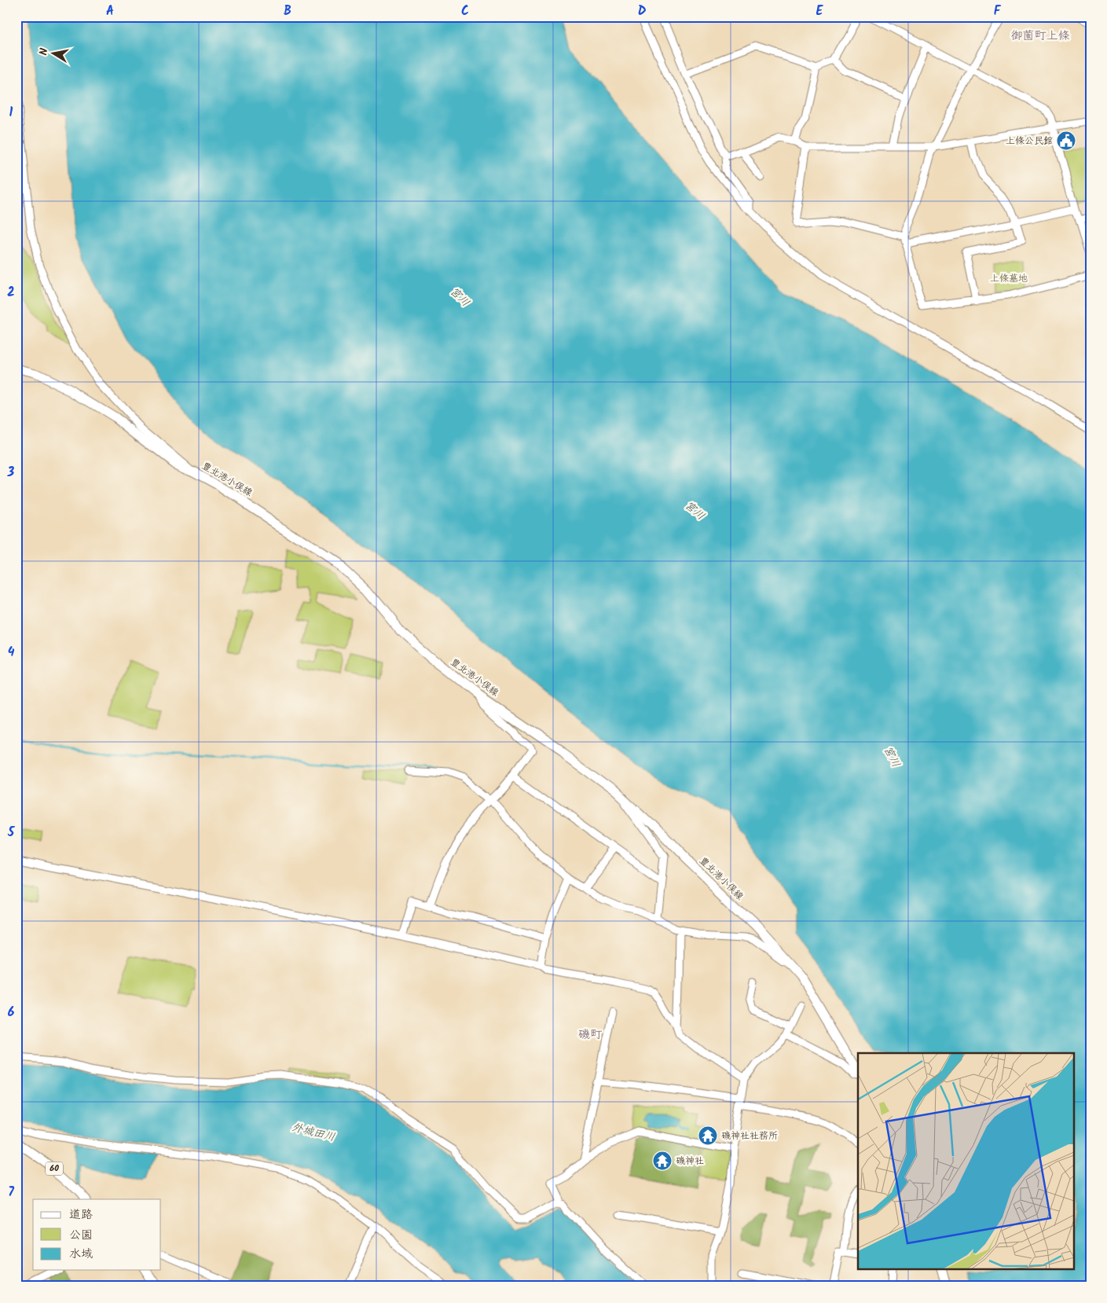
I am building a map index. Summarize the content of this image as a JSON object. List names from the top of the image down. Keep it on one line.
{"streets":{"main road":["豊北港小俣線","60"]},"districts":["御薗町上條","磯町"],"water":["宮川","外城田川"],"parks":["上條墓地"],"places":{"public building":["上條公民館"],"temple":["磯神社社務所","磯神社"]},"legend":["道路","公園","水域"],"north":"left","grid":{"columns":["A","B","C","D","E","F"],"rows":["1","2","3","4","5","6","7"]}}
